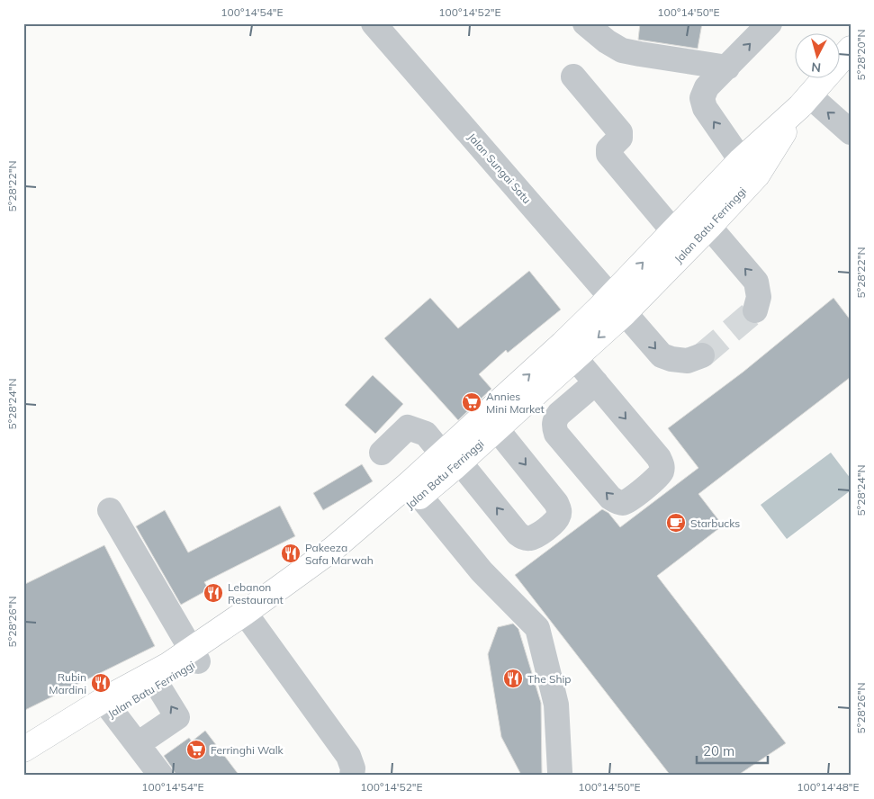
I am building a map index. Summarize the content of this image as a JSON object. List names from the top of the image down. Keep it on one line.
{"streets":{"main road":["Jalan Batu Ferringgi"],"street":["Jalan Sungai Satu"]},"crossings":[["Jalan Sungai Satu","Jalan Batu Ferringgi"]],"places":{"supermarket":["Annies Mini Market","Ferringhi Walk"],"cafe":["Starbucks"],"restaurant":["Pakeeza Safa Marwah","Lebanon Restaurant","The Ship","Rubin Mardini"]},"scale_bar":"20 m","north":"bottom","coordinates":["100°14'54\"E","100°14'52\"E","100°14'50\"E","5°28'20\"N","5°28'22\"N","5°28'24\"N","5°28'26\"N","100°14'48\"E"]}
